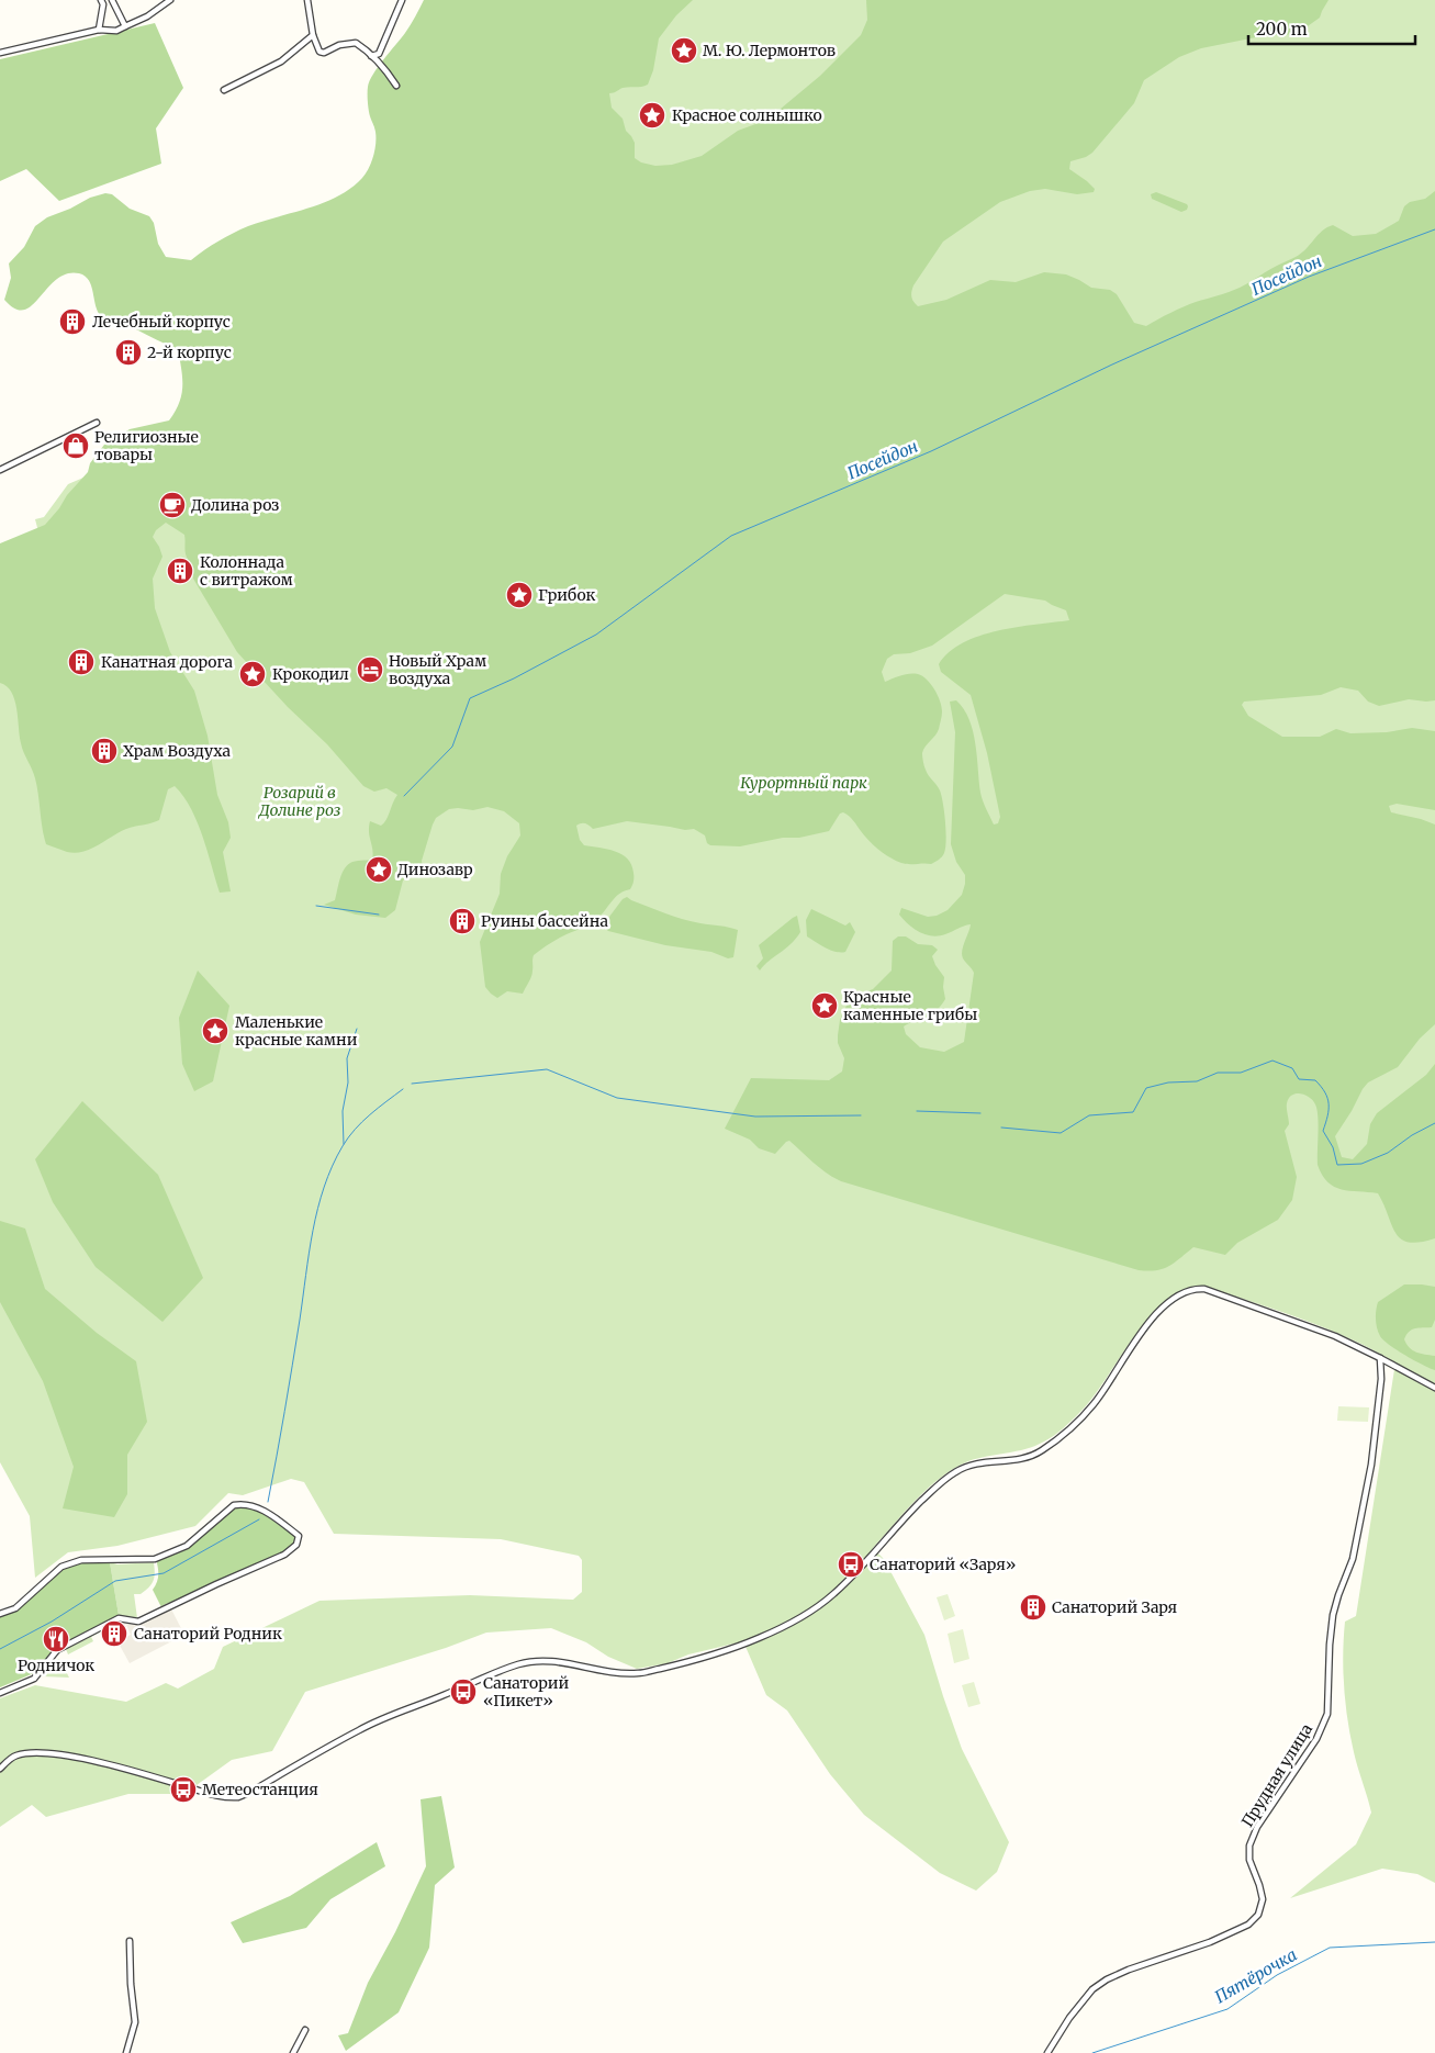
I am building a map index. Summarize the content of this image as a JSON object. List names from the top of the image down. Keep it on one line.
{"streets":{"street":["Прудная улица"]},"water":["Посейдон","Пятёрочка"],"parks":["Курортный парк","Розарий в Долине роз"],"places":{"place":["М. Ю. Лермонтов","Красное солнышко","Грибок","Крокодил","Динозавр","Красные каменные грибы","Маленькие красные камни"],"building":["Лечебный корпус","2-й корпус","Колоннада с витражом","Канатная дорога","Храм Воздуха","Руины бассейна","Санаторий Заря","Санаторий Родник"],"shop":["Религиозные товары"],"cafe":["Долина роз"],"hotel":["Новый Храм воздуха"],"bus stop":["Санаторий «Заря»","Санаторий «Пикет»","Метеостанция"],"restaurant":["Родничок"]},"scale_bar":"200 m"}
